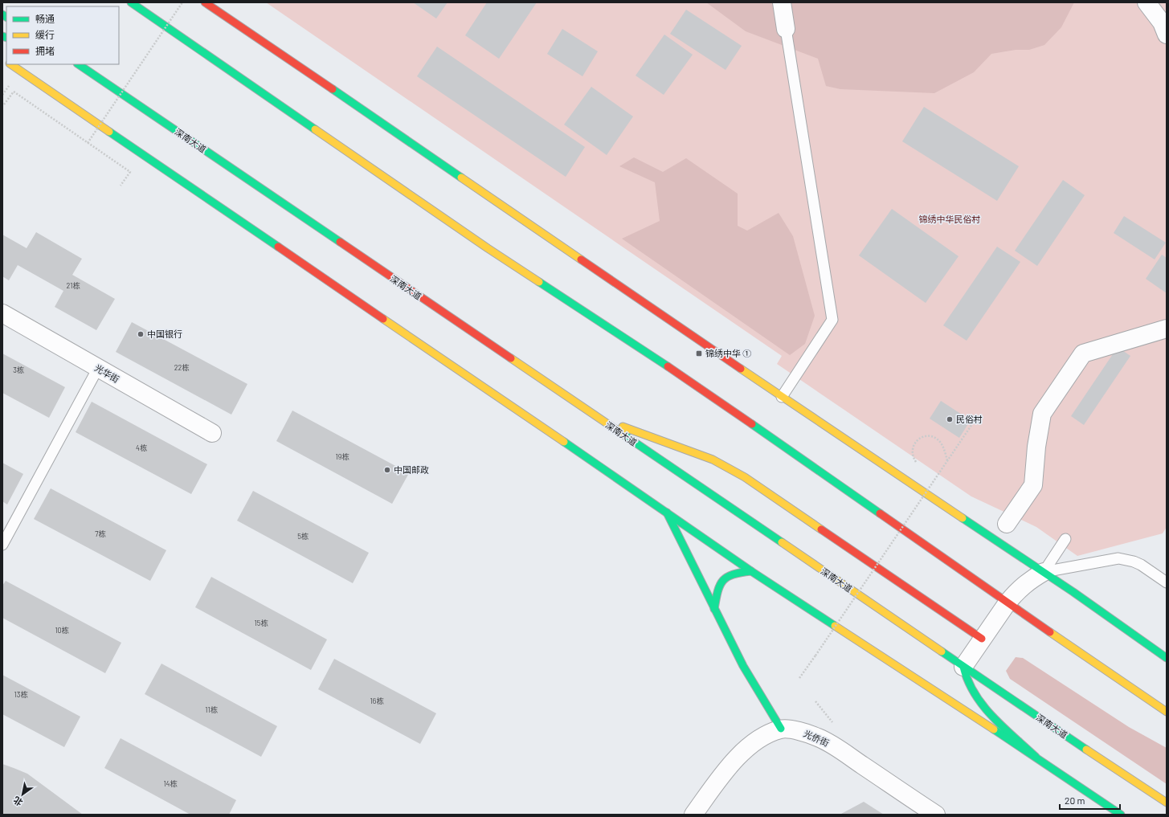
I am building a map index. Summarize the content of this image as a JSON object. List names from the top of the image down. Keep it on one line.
{"streets":{"main road":["深南大道"],"street":["光华街","光侨街"]},"parks":["锦绣中华民俗村"],"places":{"other":["中国银行","民俗村","中国邮政"],"transit":["锦绣中华 ①"]},"house_numbers":["21栋","22栋","3栋","4栋","19栋","7栋","5栋","15栋","10栋","13栋","16栋","11栋","14栋"],"legend":["畅通","缓行","拥堵"],"scale_bar":"20 m","north":"bottom left"}
